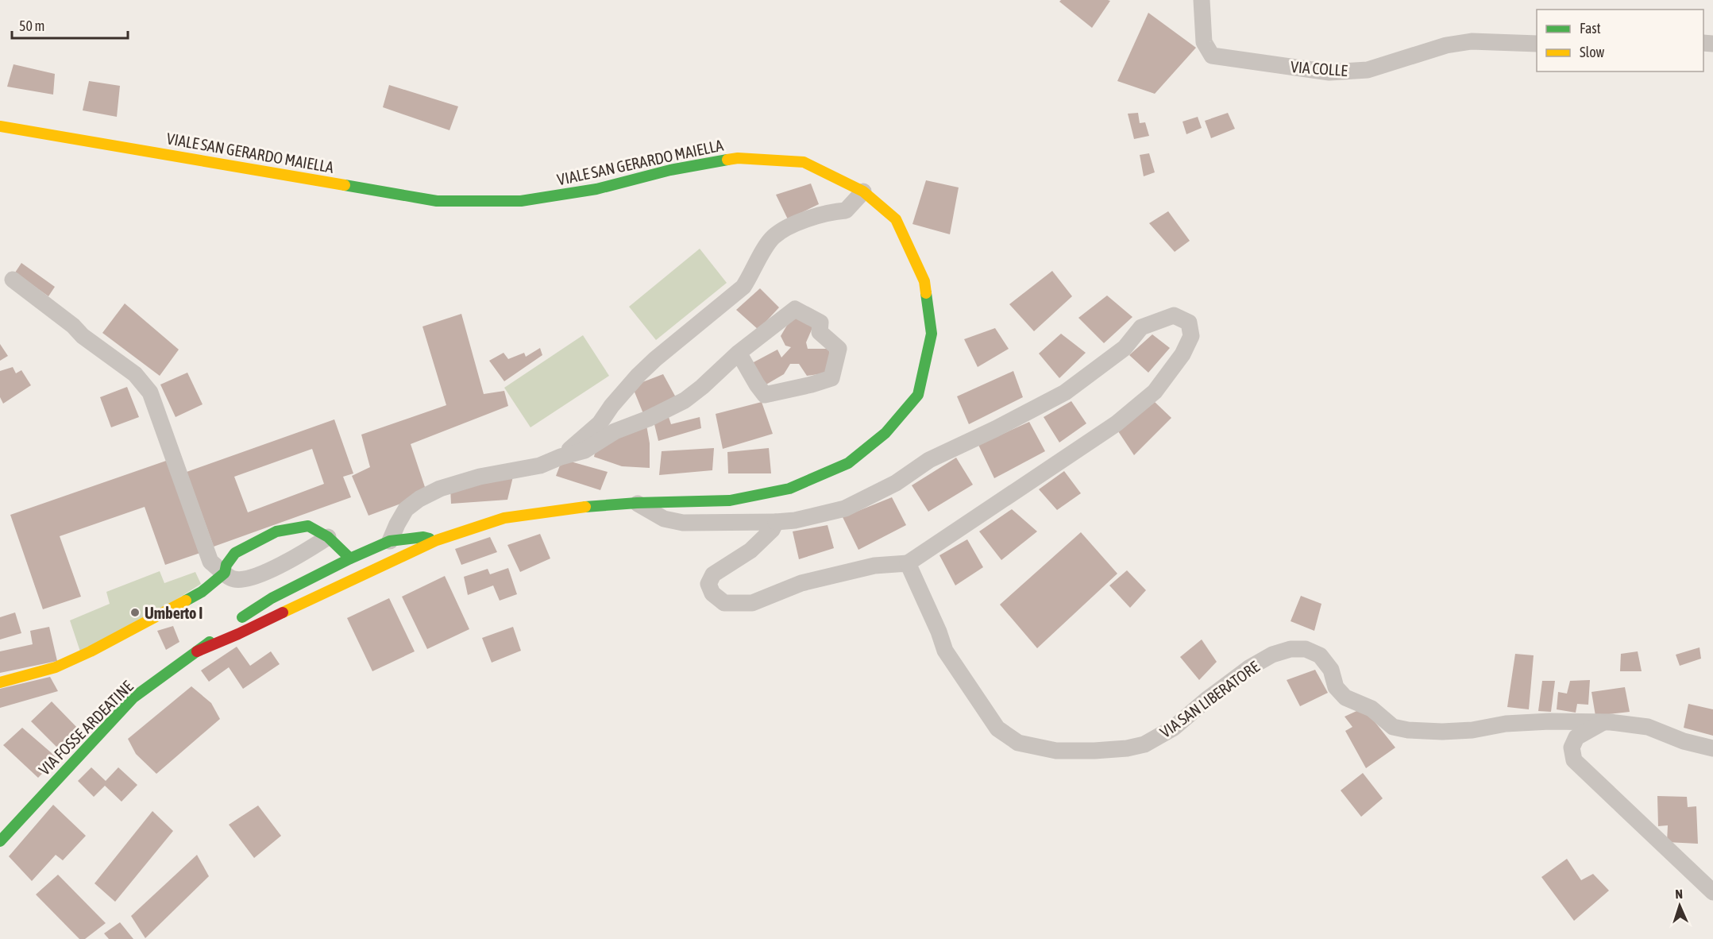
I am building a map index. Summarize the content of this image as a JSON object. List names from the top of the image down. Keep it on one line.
{"streets":{"main road":["VIALE SAN GERARDO MAIELLA","VIA FOSSE ARDEATINE"],"street":["VIA COLLE","VIA SAN LIBERATORE"]},"crossings":[["VIALE SAN GERARDO MAIELLA","VIA FOSSE ARDEATINE"]],"places":["Umberto I"],"legend":["Fast","Slow"],"scale_bar":"50 m","north":"top"}
